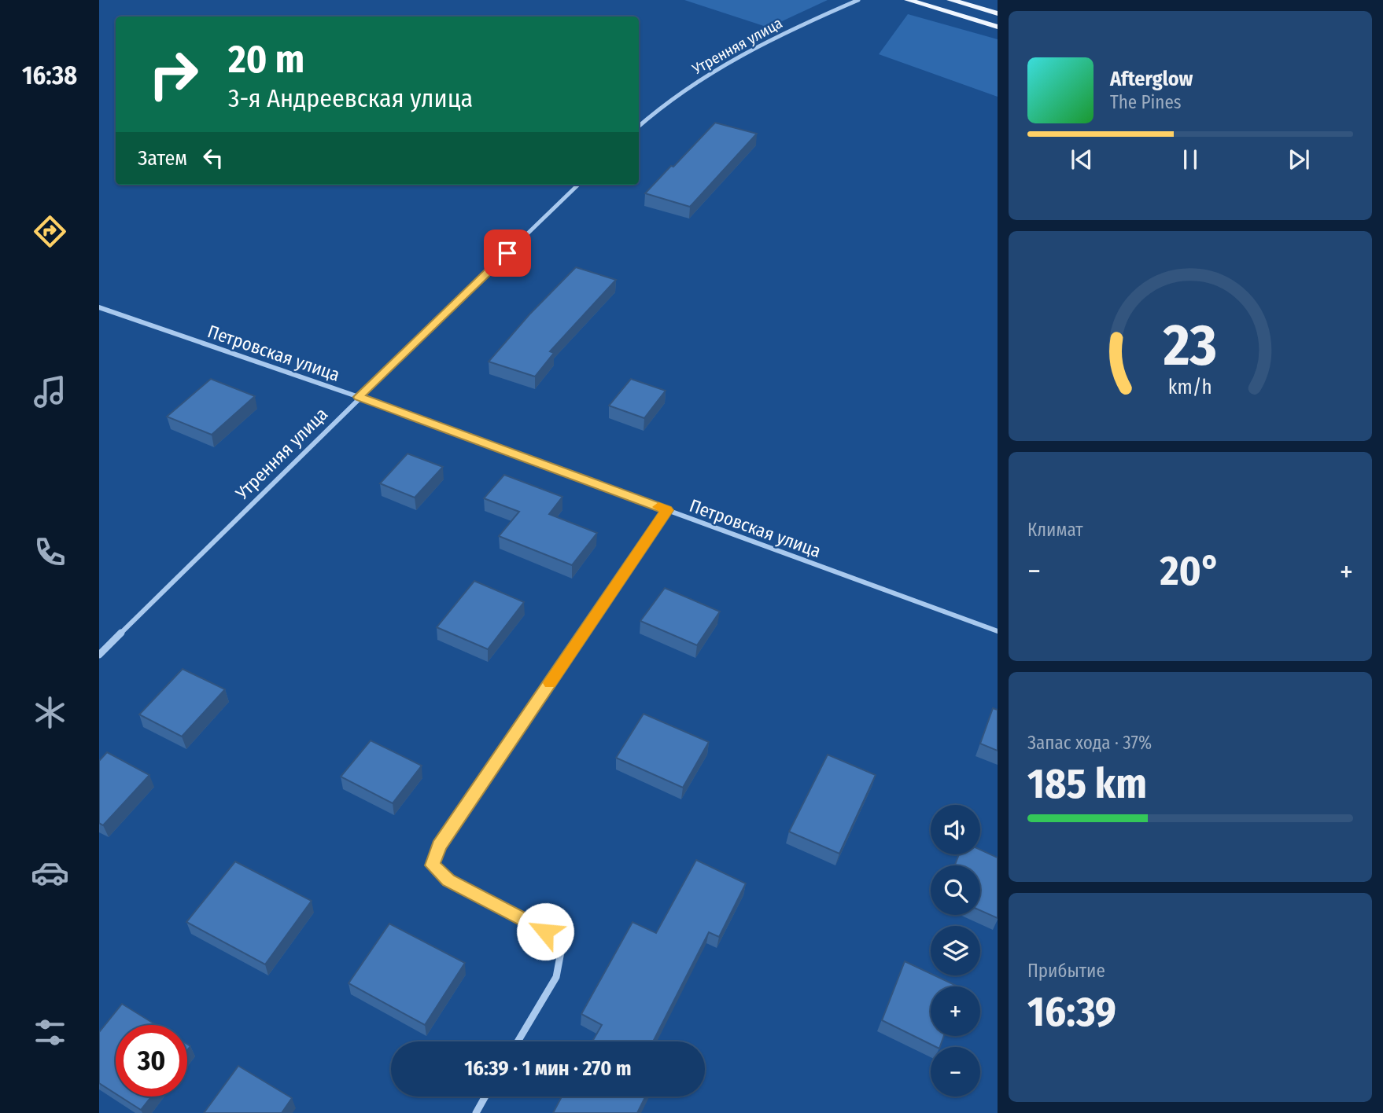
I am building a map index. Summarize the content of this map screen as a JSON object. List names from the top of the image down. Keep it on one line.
{"streets":{"street":["Утренняя улица","Петровская улица"]},"crossings":[["Утренняя улица","Петровская улица"]],"page":{"tabs":"16:38","turn":["20 m","3-я Андреевская улица"],"song":["Afterglow","The Pines"],"then":"Затем","tile":["Климат",["Запас хода · 37%","185 km"],["Прибытие","16:39"]],"heat":["−","20°","+"],"map_buttons":["+","−"],"limit":"30","trip":"16:39 · 1 мин · 270 m","gauge":["23","km/h"]}}
